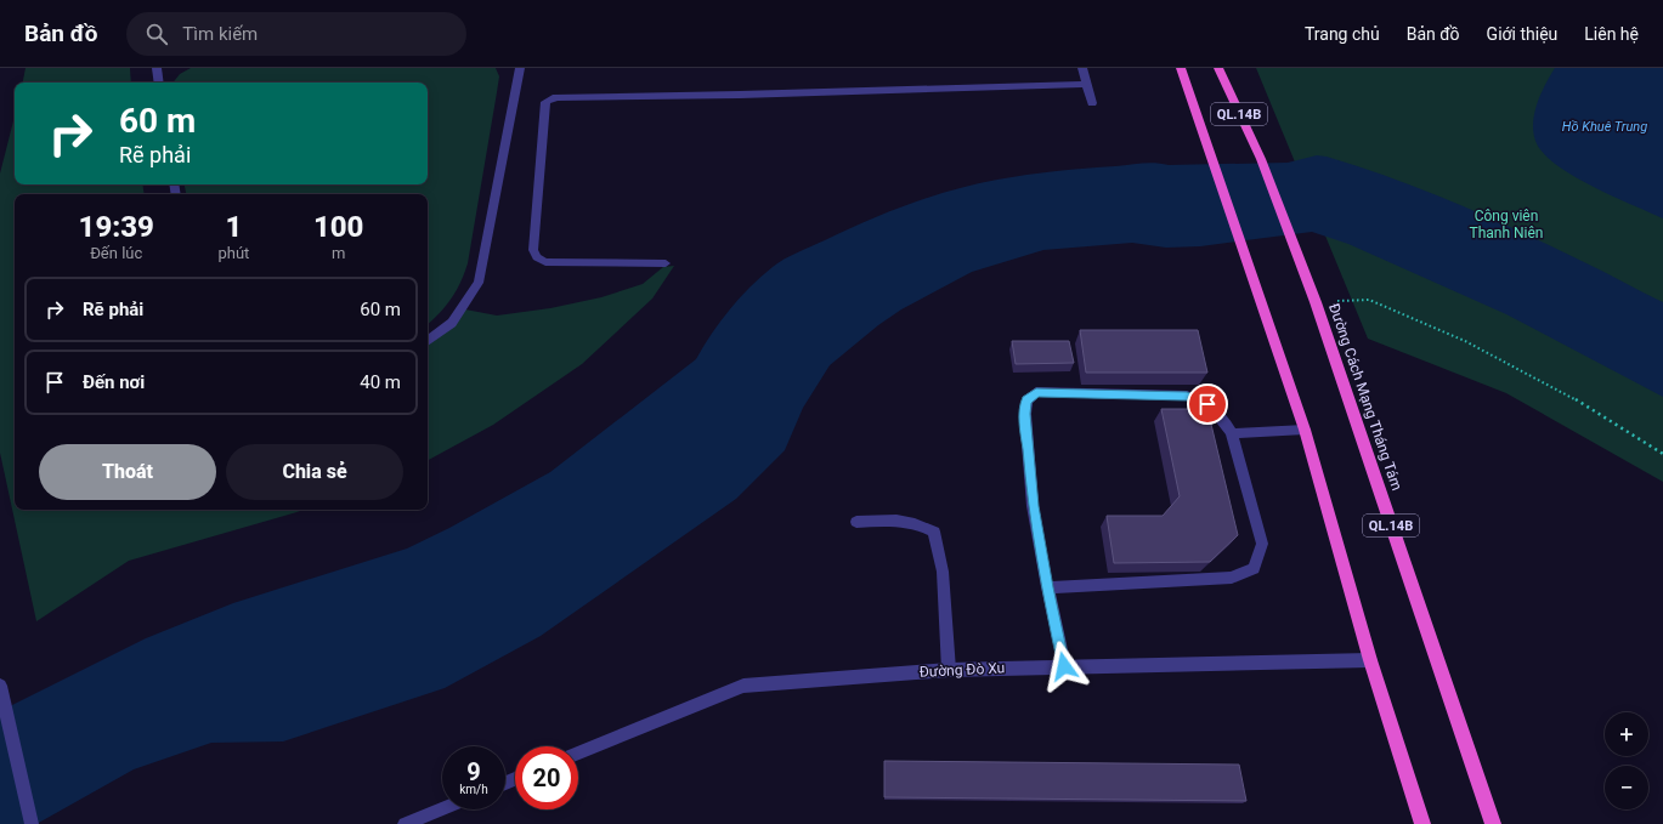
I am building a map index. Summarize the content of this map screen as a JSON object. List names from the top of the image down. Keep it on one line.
{"streets":{"highway":["QL.14B","Đường Cách Mạng Tháng Tám"],"street":["Đường Đò Xu"]},"crossings":[["QL.14B","Đường Đò Xu"]],"water":["Hồ Khuê Trung"],"parks":["Công viên Thanh Niên"],"page":{"header":"Bản đồ","search":"Tìm kiếm","nav":["Trang chủ","Bản đồ","Giới thiệu","Liên hệ"],"turn":["60 m","Rẽ phải"],"eta":["19:39","Đến lúc","1","phút","100","m"],"list":[{"name":"Rẽ phải","value":"60 m"},{"name":"Đến nơi","value":"40 m"}],"buttons":["Thoát","Chia sẻ"],"map_buttons":["+","−"],"speed":"9 km/h","limit":"20"}}
